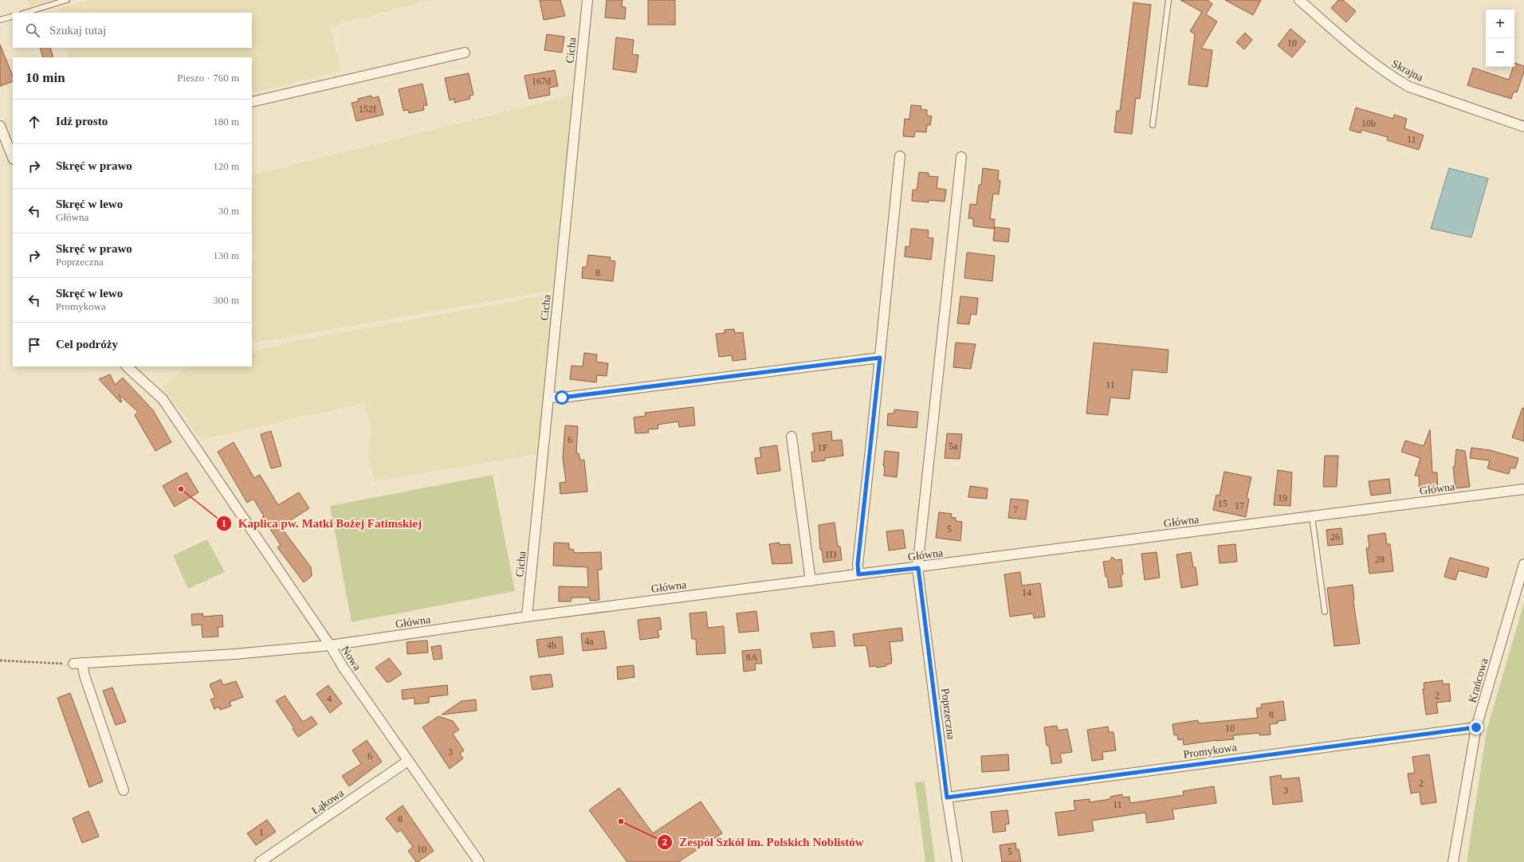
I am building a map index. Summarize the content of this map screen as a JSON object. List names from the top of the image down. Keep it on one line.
{"streets":{"street":["Cicha","Skrajna","Główna","Nowa","Krańcowa","Poprzeczna","Promykowa","Łąkowa"]},"crossings":[["Cicha","Główna"],["Główna","Nowa"],["Główna","Poprzeczna"],["Nowa","Łąkowa"],["Krańcowa","Promykowa"],["Poprzeczna","Promykowa"]],"places":["Kaplica pw. Matki Bożej Fatimskiej","Zespół Szkół im. Polskich Noblistów"],"house_numbers":["10","167d","152f","10b","11","8","11","6","5a","1F","19","15","17","7","5","26","1D","28","14","4a","4b","8A","2","4","8","10","3","6","2","3","11","8","1","10","5"],"page":{"map_buttons":["+","−"],"search":"Szukaj tutaj","heading":["10 min","Pieszo · 760 m"],"list":[["Idź prosto","180 m"],["Skręć w prawo","120 m"],["Skręć w lewo","Główna","30 m"],["Skręć w prawo","Poprzeczna","130 m"],["Skręć w lewo","Promykowa","300 m"],"Cel podróży"]}}
